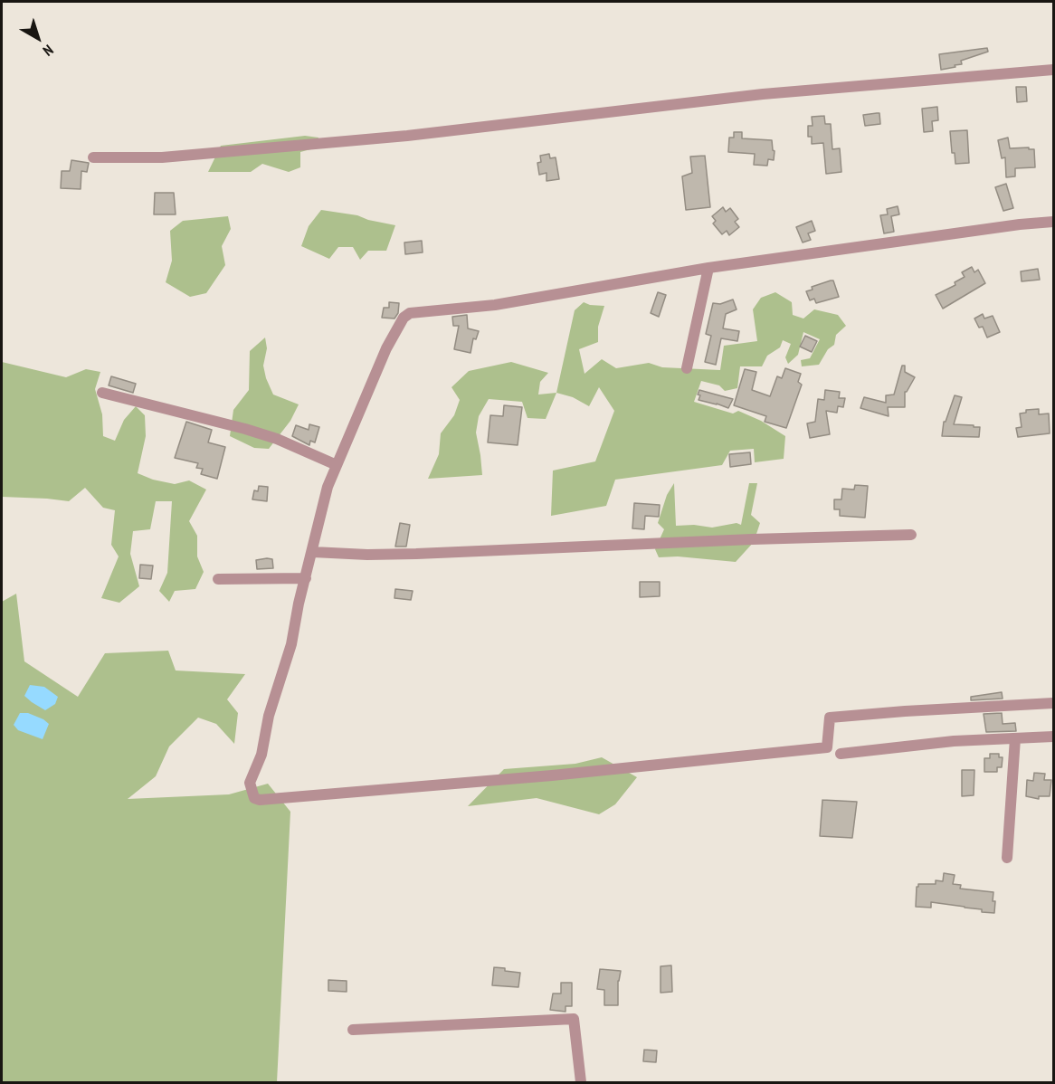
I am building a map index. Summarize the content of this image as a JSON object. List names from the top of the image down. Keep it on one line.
{"north":"bottom right"}
